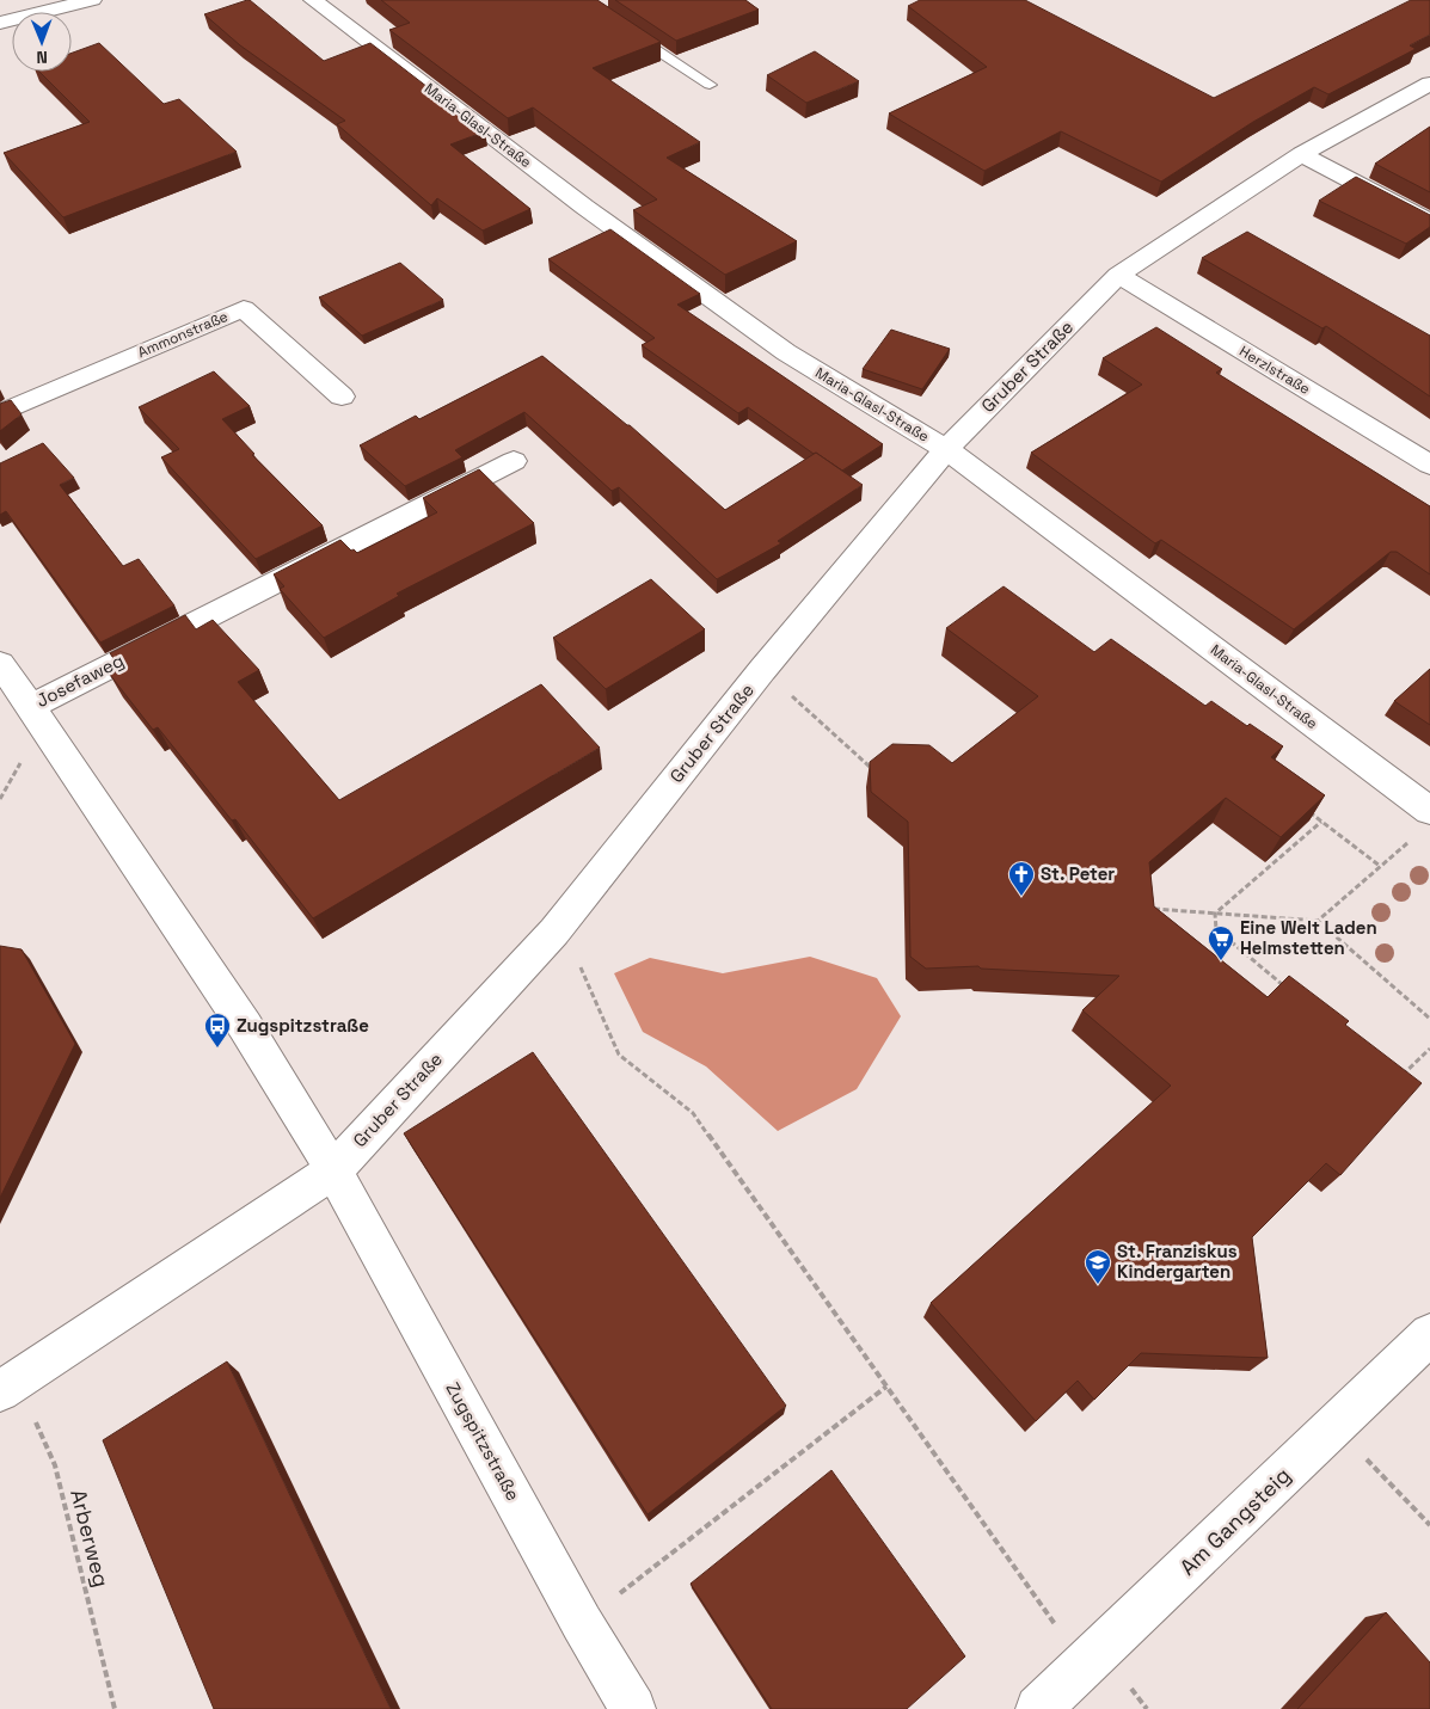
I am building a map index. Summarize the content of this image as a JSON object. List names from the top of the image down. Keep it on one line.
{"streets":{"street":["Maria-Glasl-Straße","Ammonstraße","Gruber Straße","Herzlstraße","Josefaweg","Zugspitzstraße","Am Gangsteig"],"path":["Arberweg"]},"crossings":[["Maria-Glasl-Straße","Gruber Straße"],["Gruber Straße","Herzlstraße"],["Gruber Straße","Zugspitzstraße"],["Gruber Straße","Arberweg"],["Josefaweg","Zugspitzstraße"]],"places":{"church":["St. Peter"],"supermarket":["Eine Welt Laden Helmstetten"],"bus stop":["Zugspitzstraße"],"school or university":["St. Franziskus Kindergarten"]},"north":"bottom"}
